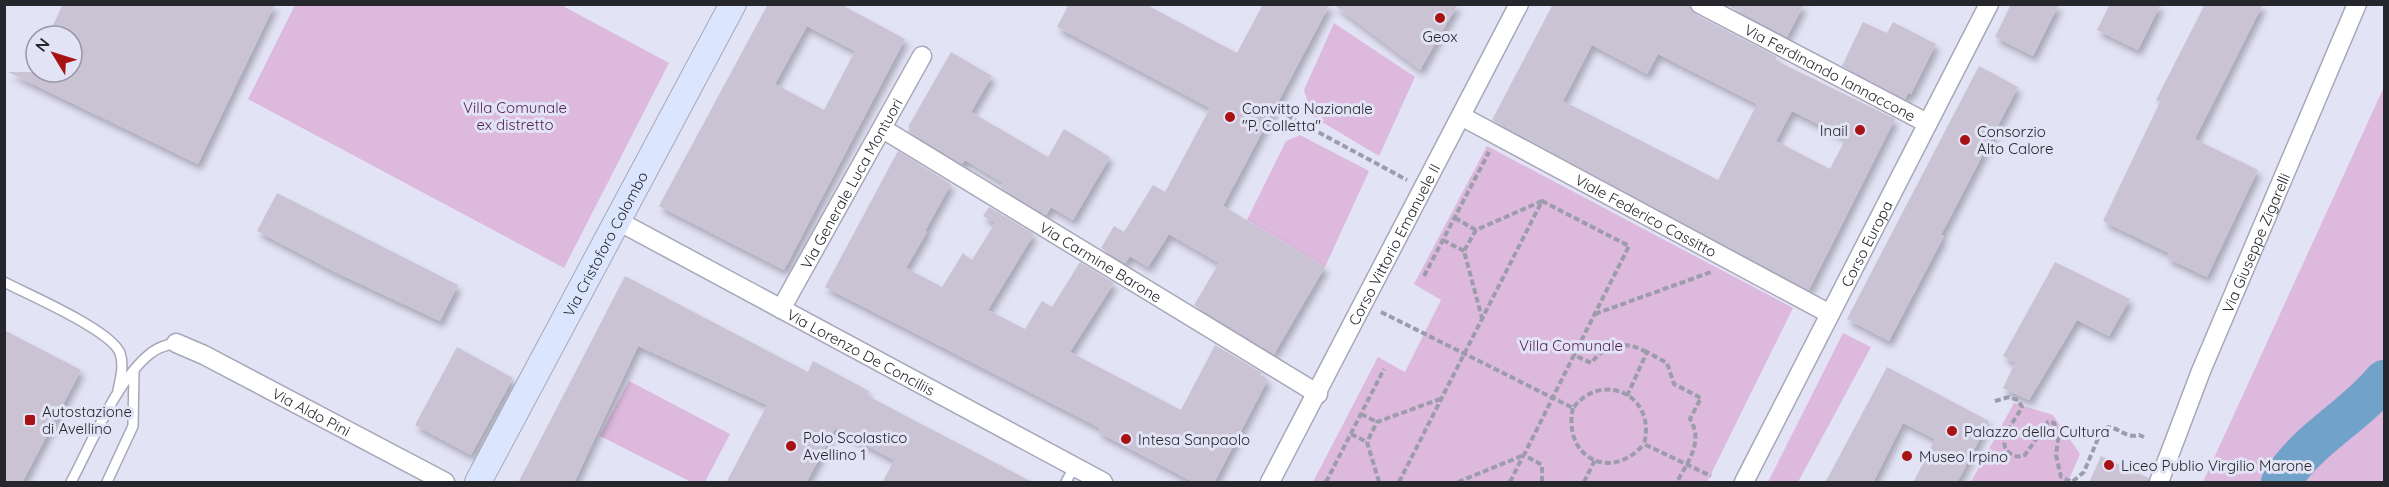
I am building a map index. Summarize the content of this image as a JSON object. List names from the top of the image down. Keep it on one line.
{"streets":{"street":["Via Ferdinando Iannaccone","Via Generale Luca Montuori","Viale Federico Cassitto","Corso Europa","Via Giuseppe Zigarelli","Via Cristoforo Colombo","Corso Vittorio Emanuele II","Via Carmine Barone","Via Lorenzo De Conciliis","Via Aldo Pini"]},"crossings":[["Via Ferdinando Iannaccone","Corso Europa"],["Via Generale Luca Montuori","Via Carmine Barone"],["Via Generale Luca Montuori","Via Lorenzo De Conciliis"],["Viale Federico Cassitto","Corso Europa"],["Viale Federico Cassitto","Corso Vittorio Emanuele II"],["Via Cristoforo Colombo","Via Lorenzo De Conciliis"],["Corso Vittorio Emanuele II","Via Carmine Barone"]],"parks":["Villa Comunale ex distretto","Villa Comunale"],"places":{"other":["Geox","Convitto Nazionale \"P. Colletta\"","Inail","Consorzio Alto Calore","Palazzo della Cultura","Intesa Sanpaolo","Polo Scolastico Avellino 1","Museo Irpino","Liceo Publio Virgilio Marone"],"transit":["Autostazione di Avellino"]},"north":"top left"}
